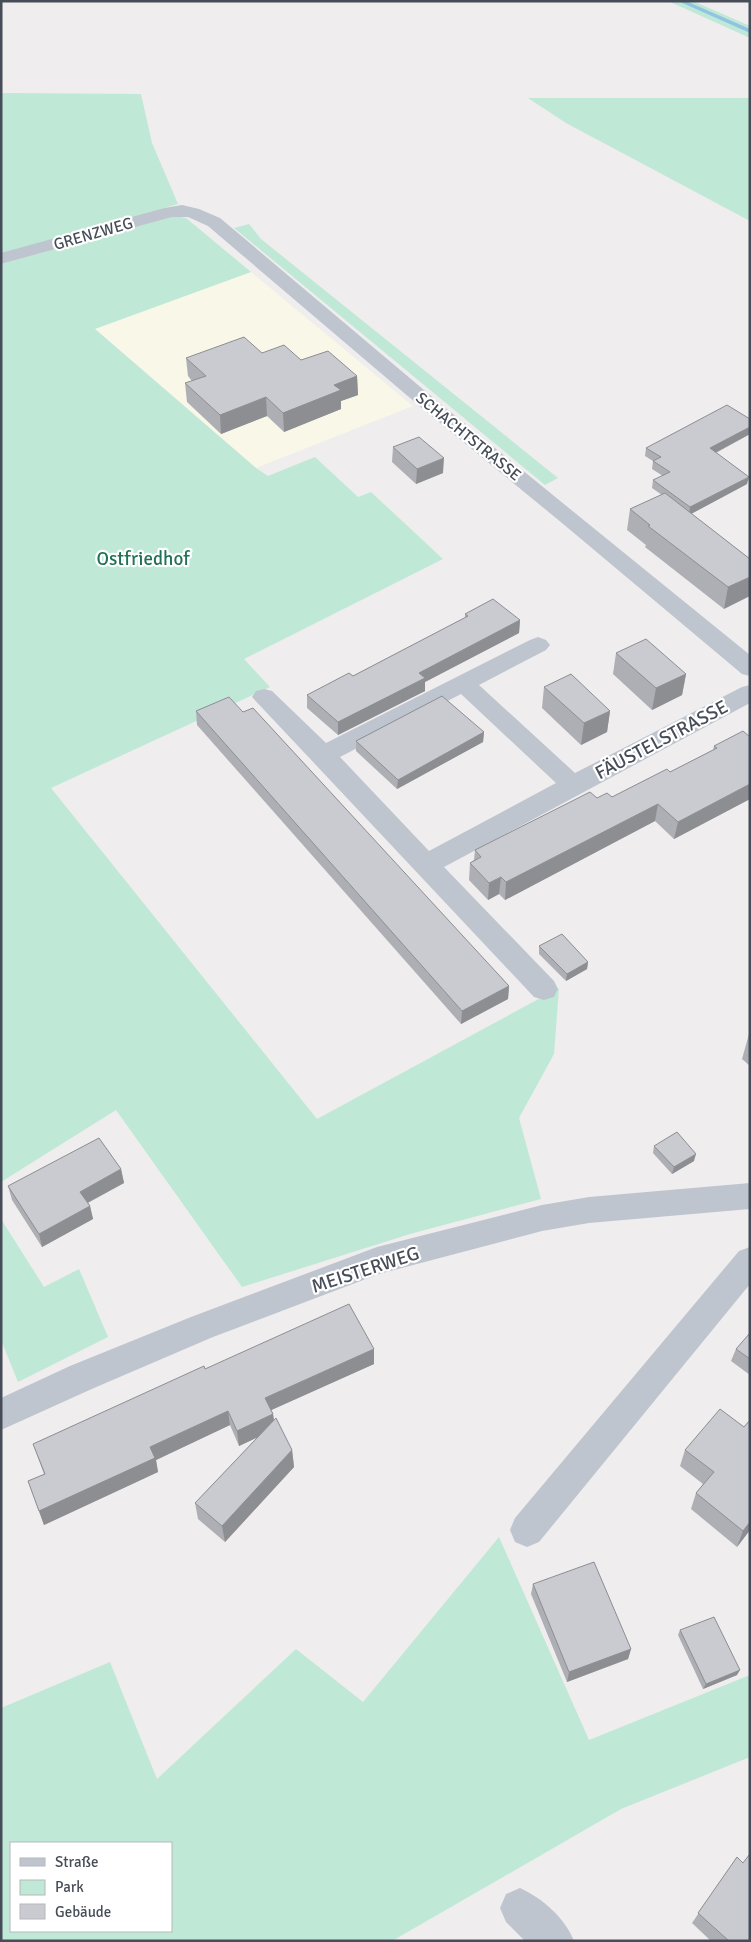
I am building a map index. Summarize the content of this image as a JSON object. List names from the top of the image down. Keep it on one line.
{"streets":{"street":["GRENZWEG","SCHACHTSTRASSE","FÄUSTELSTRASSE","MEISTERWEG"]},"crossings":[["GRENZWEG","SCHACHTSTRASSE"]],"parks":["Ostfriedhof"],"legend":["Straße","Park","Gebäude"]}
